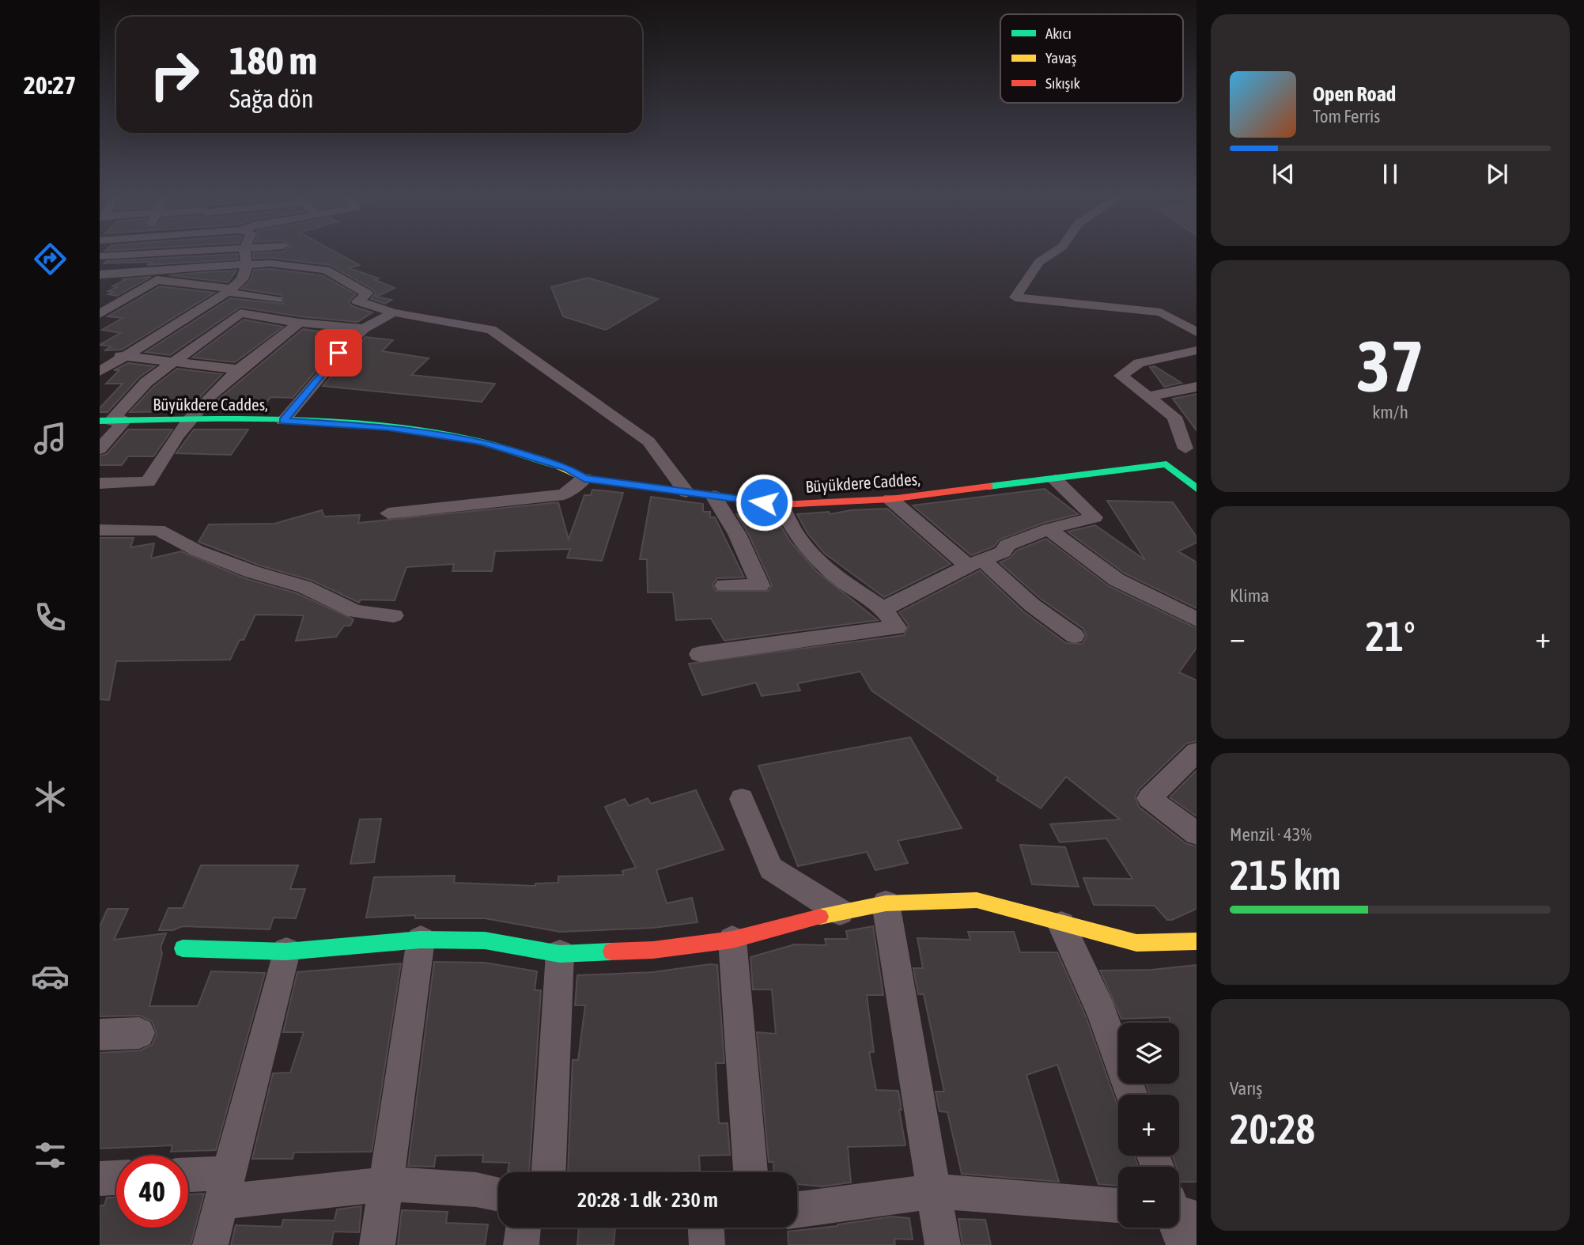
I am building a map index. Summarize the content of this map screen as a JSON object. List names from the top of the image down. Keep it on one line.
{"streets":{"street":["Büyükdere Caddes,"]},"legend":["Akıcı","Yavaş","Sıkışık"],"page":{"tabs":"20:27","turn":["180 m","Sağa dön"],"song":["Open Road","Tom Ferris"],"tile":[["37","km/h"],"Klima",["Menzil · 43%","215 km"],["Varış","20:28"]],"heat":["−","21°","+"],"map_buttons":["+","−"],"limit":"40","trip":"20:28 · 1 dk · 230 m"}}
